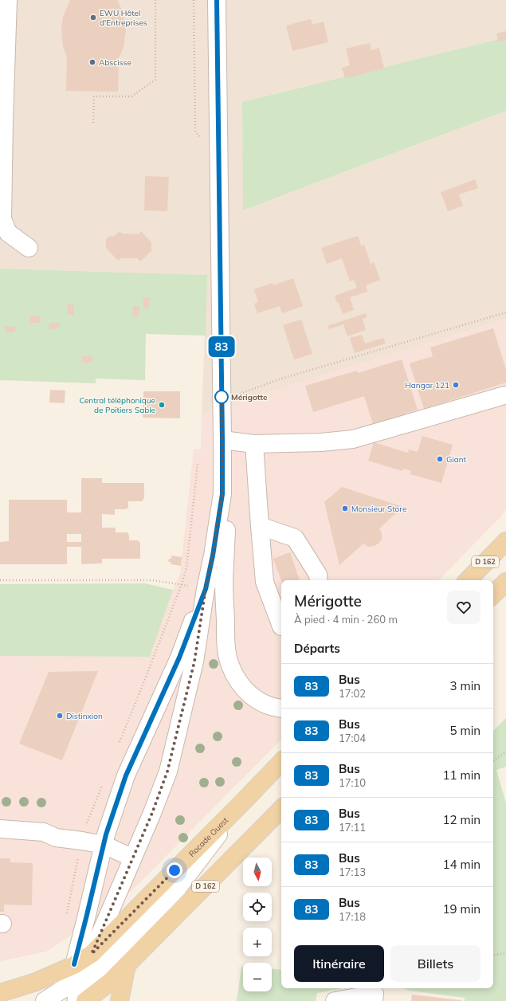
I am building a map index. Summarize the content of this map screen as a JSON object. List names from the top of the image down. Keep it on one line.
{"streets":{"main road":["D 162","Rocade Ouest"]},"places":["EWU Hôtel d'Entreprises","Abscisse","Hangar 121","Mérigotte","Central téléphonique de Poitiers Sable","Giant","Monsieur Store","Distinxion"],"lines":["bus line 83"],"north":"bottom","page":{"on_map":"83","heading":[["Mérigotte","À pied · 4 min · 260 m"],"Départs"],"list":[{"mark":"83","name":"Bus","note":"17:02","value":"3 min"},{"mark":"83","name":"Bus","note":"17:04","value":"5 min"},{"mark":"83","name":"Bus","note":"17:10","value":"11 min"},{"mark":"83","name":"Bus","note":"17:11","value":"12 min"},{"mark":"83","name":"Bus","note":"17:13","value":"14 min"},{"mark":"83","name":"Bus","note":"17:18","value":"19 min"}],"map_buttons":["+","−"],"buttons":["Itinéraire","Billets"]}}
